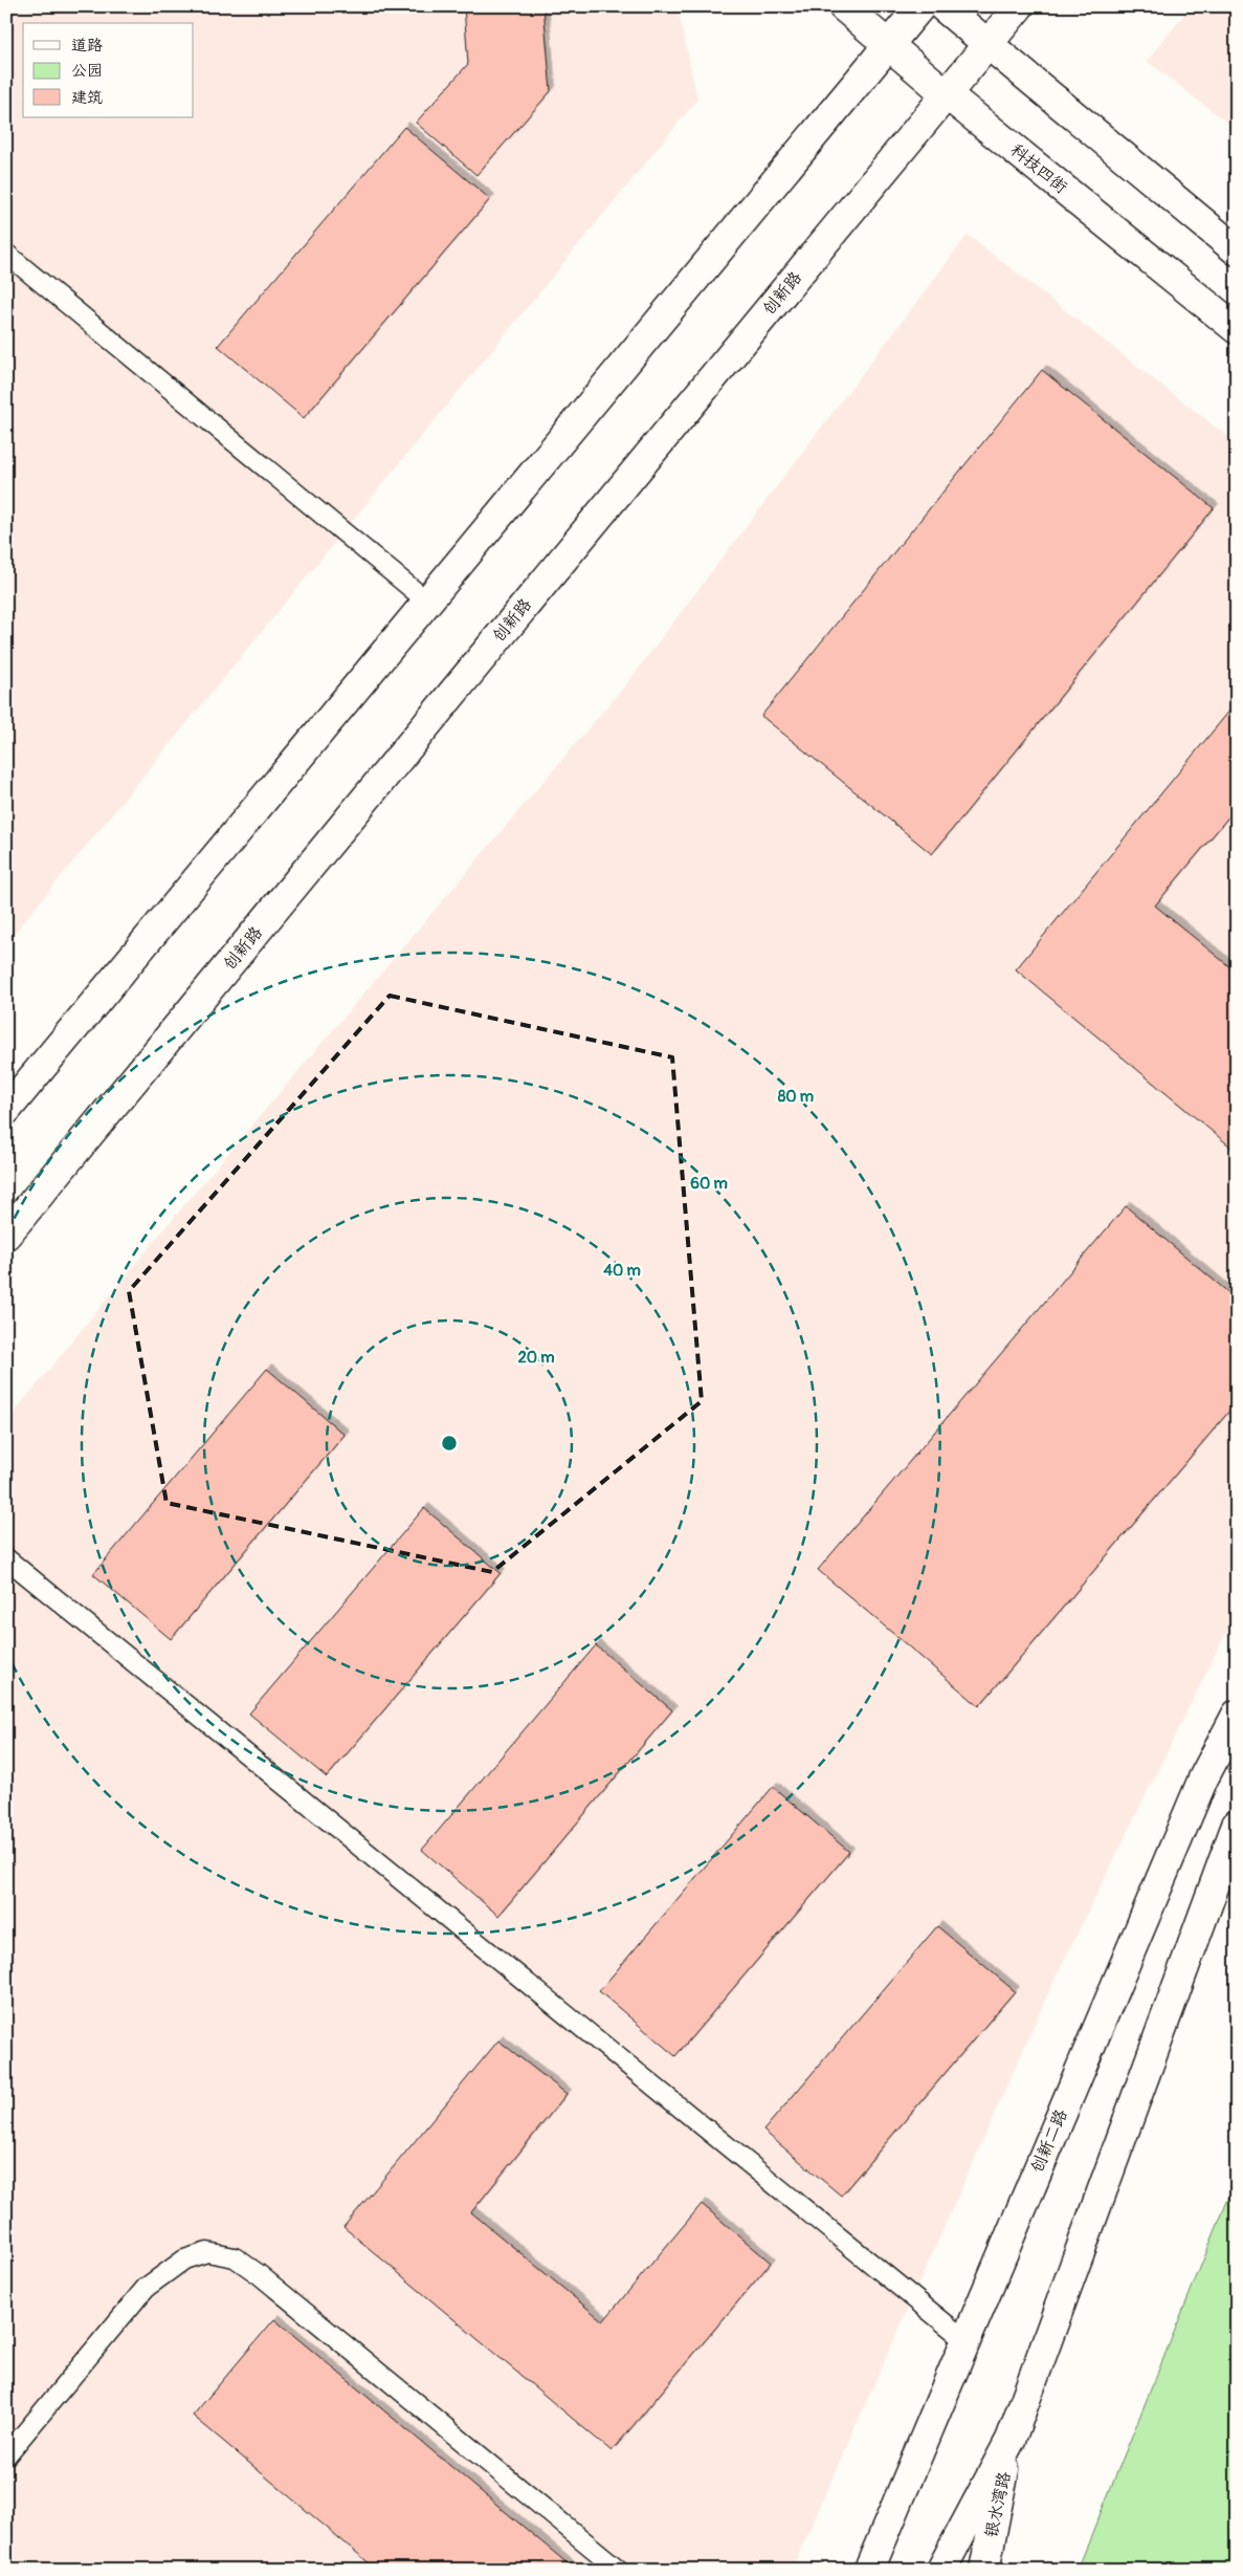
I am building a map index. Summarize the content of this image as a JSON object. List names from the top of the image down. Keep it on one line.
{"streets":{"main road":["科技四街","创新路","创新二路","银水湾路"]},"crossings":[["科技四街","创新路"]],"legend":["道路","公园","建筑"],"rings":["80 m","60 m","40 m","20 m"]}
